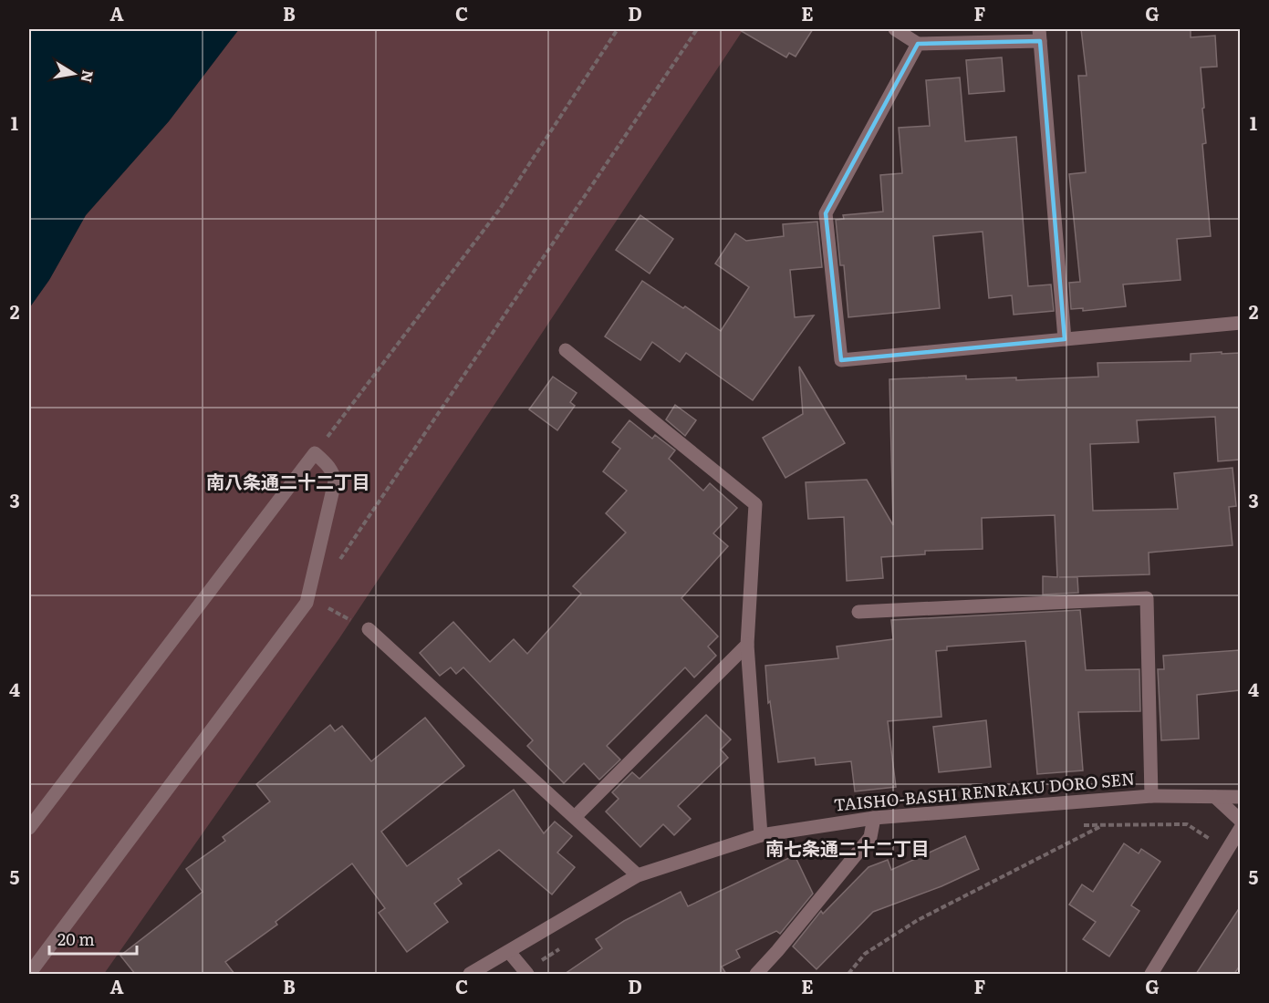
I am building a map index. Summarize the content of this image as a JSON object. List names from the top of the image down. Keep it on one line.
{"streets":{"street":["TAISHO-BASHI RENRAKU DORO SEN"]},"districts":["南八条通二十二丁目","南七条通二十二丁目"],"scale_bar":"20 m","north":"right","grid":{"columns":["A","B","C","D","E","F","G"],"rows":["1","2","3","4","5"]}}
